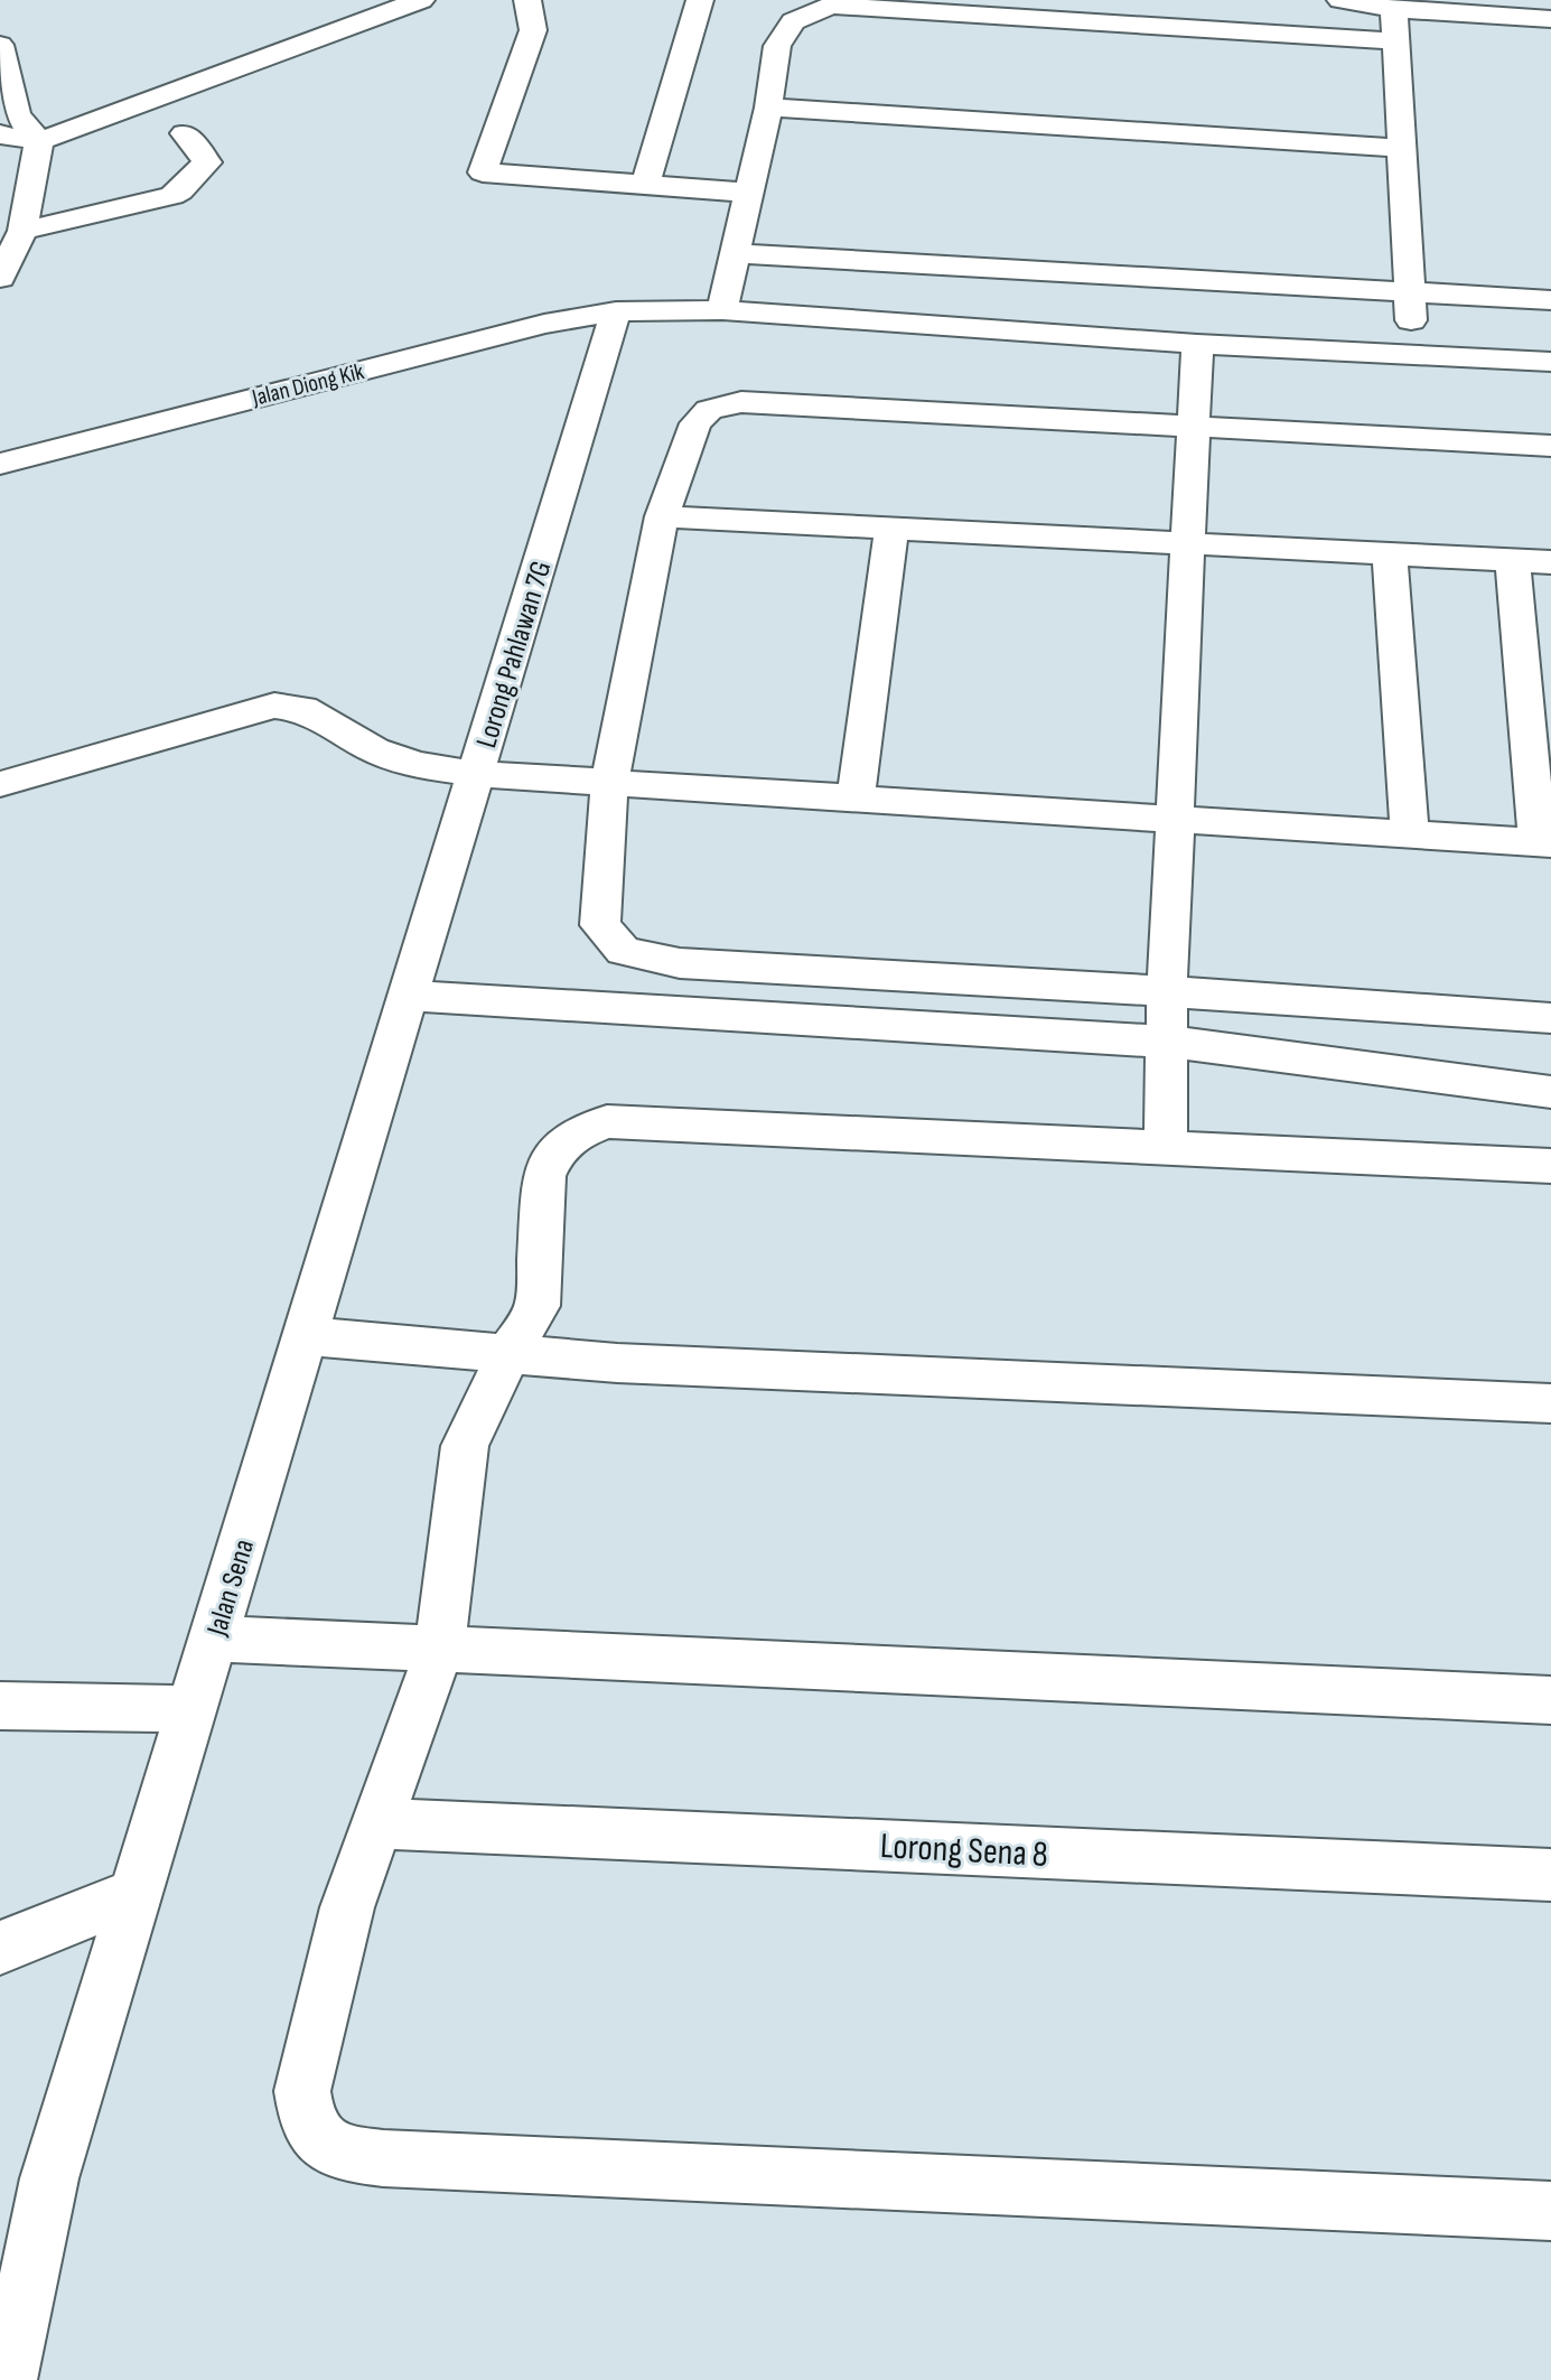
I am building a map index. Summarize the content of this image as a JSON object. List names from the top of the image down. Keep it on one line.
{"streets":{"street":["Jalan Diong Kik","Lorong Pahlawan 7G","Jalan Sena","Lorong Sena 8"]},"crossings":[["Jalan Diong Kik","Lorong Pahlawan 7G"],["Lorong Pahlawan 7G","Jalan Sena"]]}
